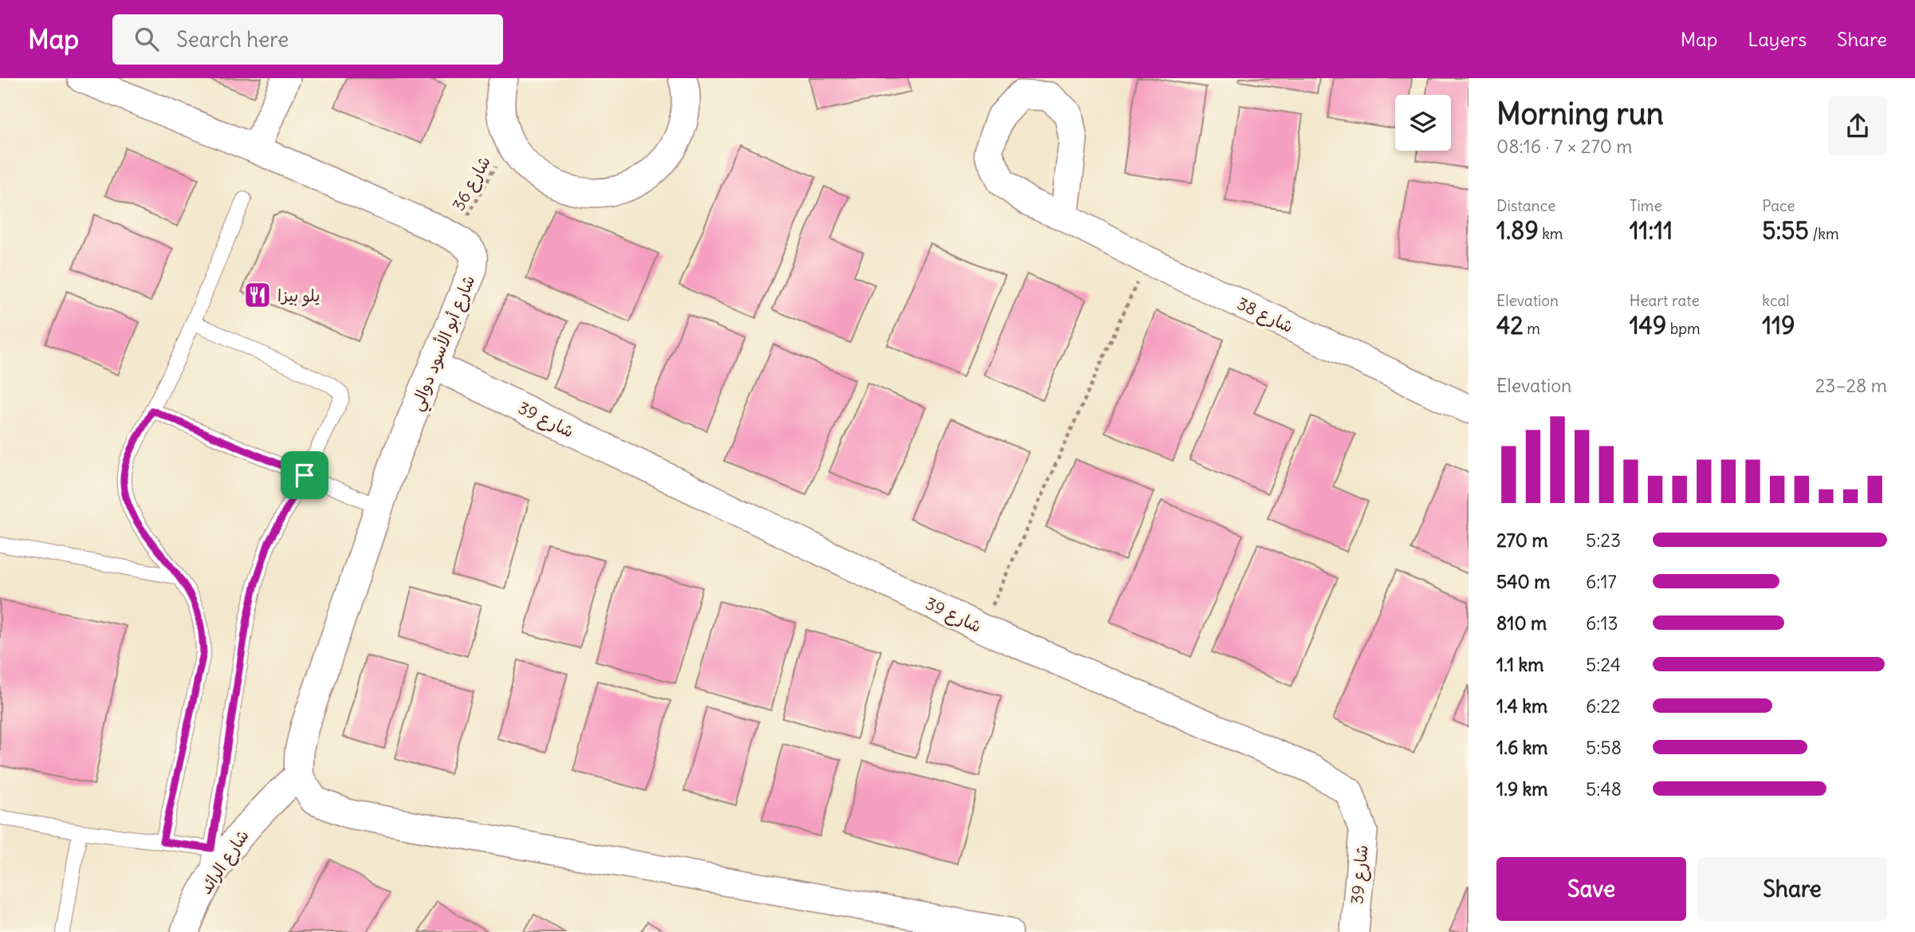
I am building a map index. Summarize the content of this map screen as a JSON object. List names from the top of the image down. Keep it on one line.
{"streets":{"street":["شارع 38","شارع أبو الأسود دوالي","شارع 39","شارع الرائد"],"path":["شارع 36"]},"crossings":[["شارع 36","شارع أبو الأسود دوالي"],["شارع أبو الأسود دوالي","شارع 39"],["شارع أبو الأسود دوالي","شارع الرائد"]],"places":{"restaurant":["يلو بيزا"]},"page":{"header":"Map","search":"Search here","nav":["Map","Layers","Share"],"heading":["Morning run","08:16 · 7 × 270 m"],"stats":[["Distance","1.89 km"],["Time","11:11"],["Pace","5:55 /km"],["Elevation","42 m"],["Heart rate","149 bpm"],["kcal","119"]],"chart":["Elevation","23–28 m"],"list":[{"name":"270 m","note":"5:23"},{"name":"540 m","note":"6:17"},{"name":"810 m","note":"6:13"},{"name":"1.1 km","note":"5:24"},{"name":"1.4 km","note":"6:22"},{"name":"1.6 km","note":"5:58"},{"name":"1.9 km","note":"5:48"}],"buttons":["Save","Share"]}}
